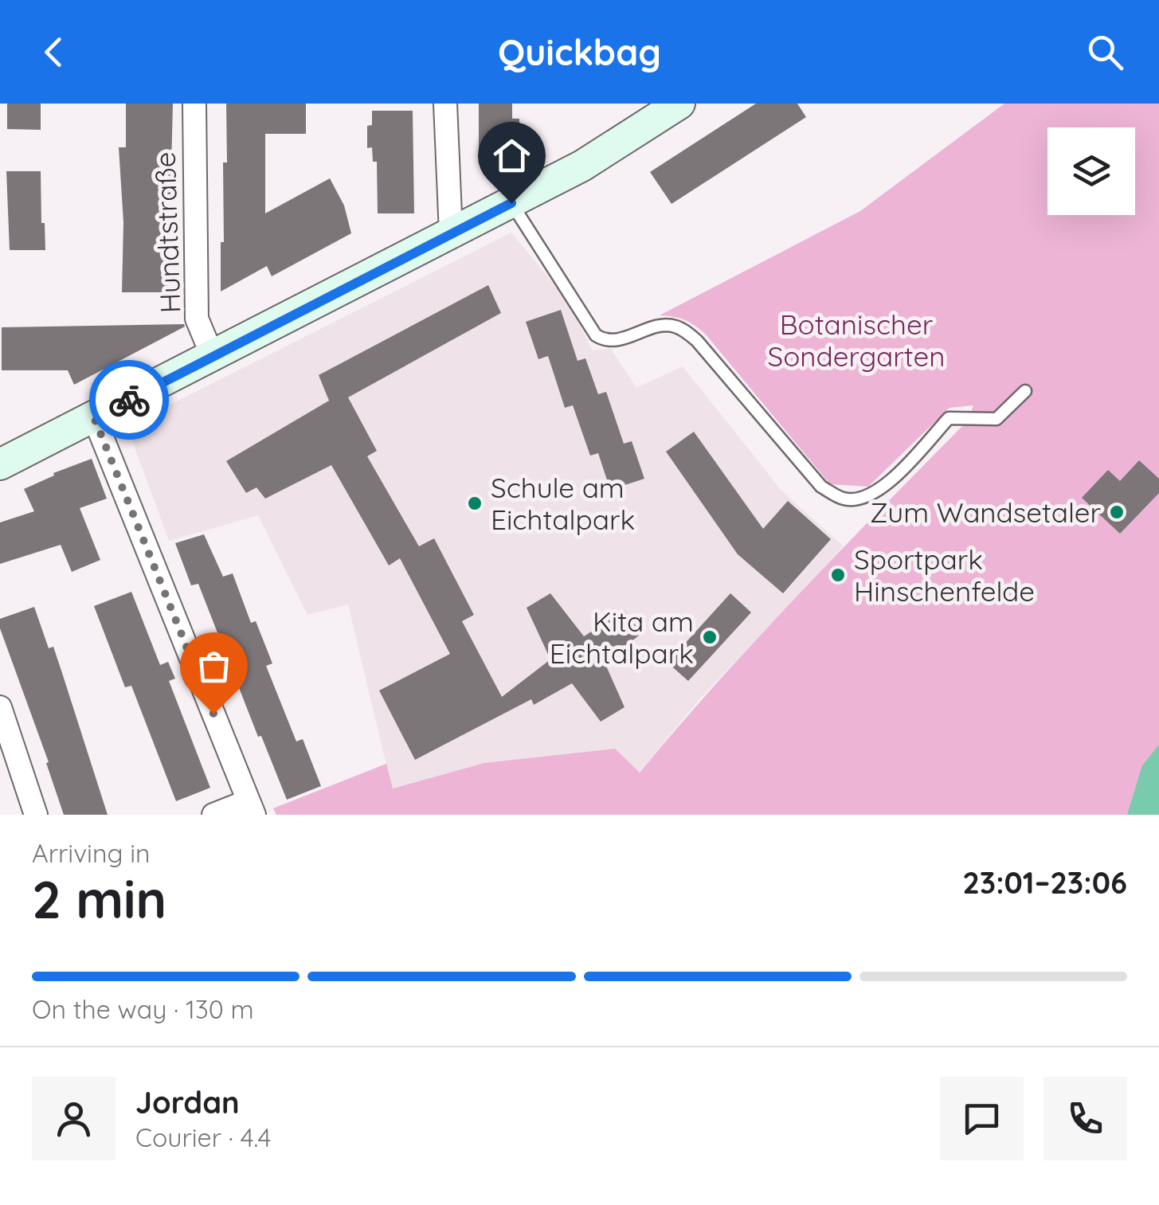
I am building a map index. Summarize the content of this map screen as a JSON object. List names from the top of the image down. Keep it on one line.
{"streets":{"street":["Hundtstraße"]},"parks":["Botanischer Sondergarten"],"places":["Schule am Eichtalpark","Zum Wandsetaler","Sportpark Hinschenfelde","Kita am Eichtalpark"],"page":{"header":"Quickbag","heading":["2 min","Arriving in","23:01–23:06"],"panel":["Jordan","Courier · 4.4"],"bar":"On the way · 130 m"}}
